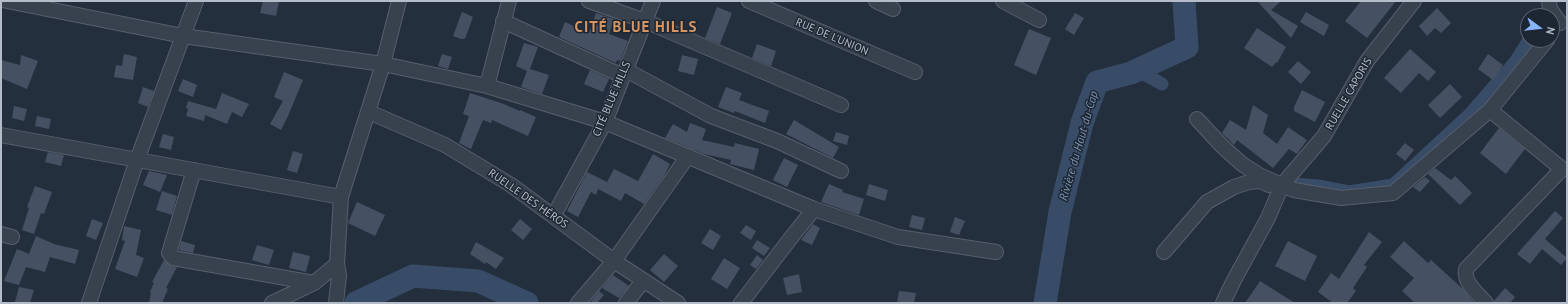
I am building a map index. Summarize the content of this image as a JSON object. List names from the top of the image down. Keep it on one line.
{"streets":{"street":["RUE DE L'UNION","RUELLE CAPORIS","CITÉ BLUE HILLS","RUELLE DES HÉROS"]},"crossings":[["CITÉ BLUE HILLS","RUELLE DES HÉROS"]],"districts":["CITÉ BLUE HILLS"],"water":["Rivière du Haut-du-Cap"],"north":"right"}
